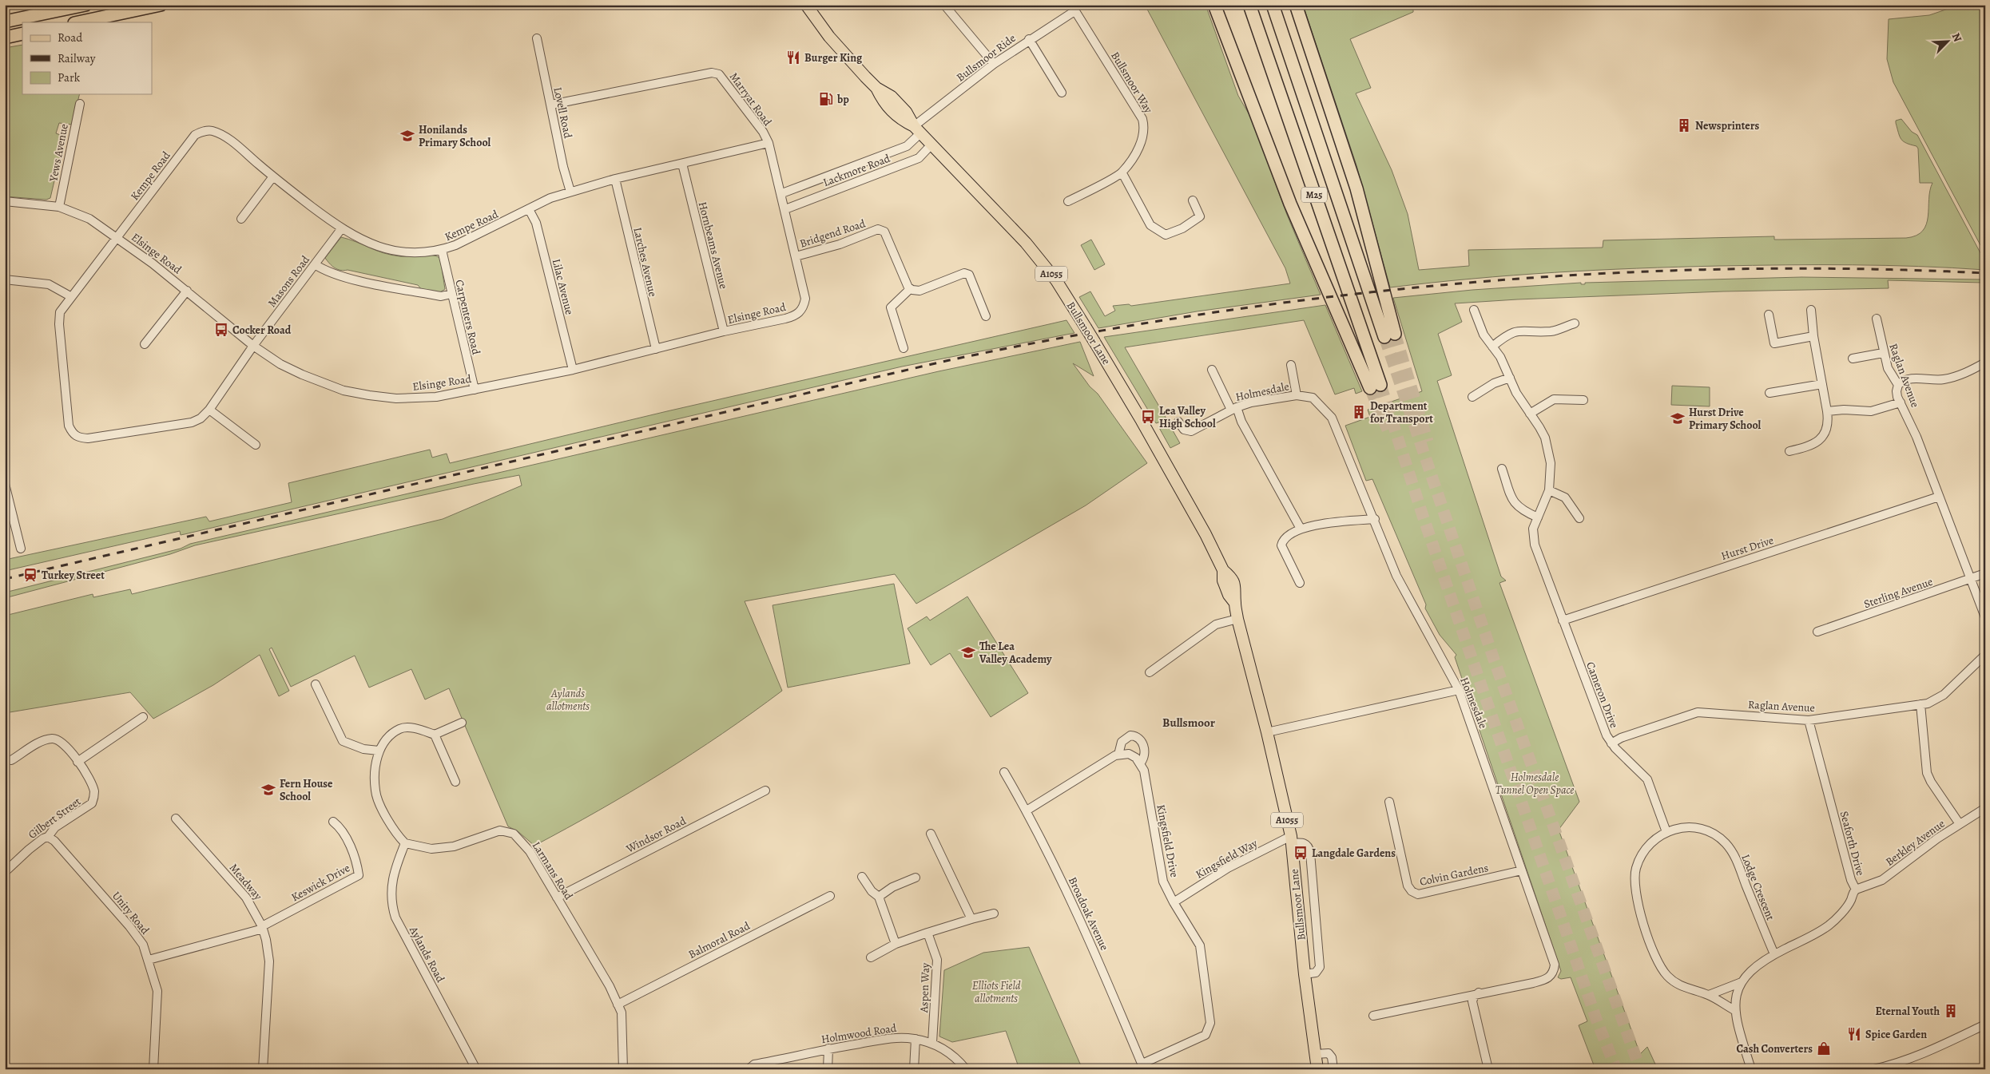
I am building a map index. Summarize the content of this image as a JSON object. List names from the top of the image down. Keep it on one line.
{"streets":{"highway":["M25"],"main road":["A1055","Bullsmoor Lane"],"street":["Bullsmoor Ride","Bullsmoor Way","Marryat Road","Lovell Road","Yews Avenue","Lackmore Road","Kempe Road","Bridgend Road","Hornbeams Avenue","Elsinge Road","Larches Avenue","Masons Road","Lilac Avenue","Carpenters Road","Raglan Avenue","Holmesdale","Hurst Drive","Sterling Avenue","Cameron Drive","Gilbert Street","Windsor Road","Kingsfield Drive","Berkley Avenue","Seaforth Drive","Kingsfield Way","Larmans Road","Colvin Gardens","Meadway","Keswick Drive","Lodge Crescent","Unity Road","Broadoak Avenue","Balmoral Road","Aylands Road","Aspen Way","Holmwood Road"]},"crossings":[["Bullsmoor Ride","Bullsmoor Way"],["Bullsmoor Ride","Lackmore Road"],["Bullsmoor Ride","Bullsmoor Lane"],["Marryat Road","Lovell Road"],["Marryat Road","Lackmore Road"],["Marryat Road","Kempe Road"],["Marryat Road","Bridgend Road"],["Marryat Road","Elsinge Road"],["Lovell Road","Kempe Road"],["Yews Avenue","Elsinge Road"],["Lackmore Road","Bullsmoor Lane"],["Kempe Road","Hornbeams Avenue"],["Kempe Road","Elsinge Road"],["Kempe Road","Larches Avenue"],["Kempe Road","Masons Road"],["Kempe Road","Lilac Avenue"],["Kempe Road","Carpenters Road"],["Bridgend Road","Elsinge Road"],["Hornbeams Avenue","Elsinge Road"],["Elsinge Road","Larches Avenue"],["Elsinge Road","Masons Road"],["Elsinge Road","Lilac Avenue"],["Elsinge Road","Carpenters Road"],["Bullsmoor Lane","Kingsfield Way"],["Raglan Avenue","Hurst Drive"],["Raglan Avenue","Sterling Avenue"],["Raglan Avenue","Cameron Drive"],["Raglan Avenue","Seaforth Drive"],["Holmesdale","Colvin Gardens"],["Hurst Drive","Cameron Drive"],["Cameron Drive","Lodge Crescent"],["Gilbert Street","Unity Road"],["Windsor Road","Larmans Road"],["Kingsfield Drive","Kingsfield Way"],["Kingsfield Drive","Broadoak Avenue"],["Berkley Avenue","Seaforth Drive"],["Seaforth Drive","Lodge Crescent"],["Larmans Road","Balmoral Road"],["Larmans Road","Aylands Road"],["Meadway","Keswick Drive"],["Keswick Drive","Unity Road"],["Aspen Way","Holmwood Road"]],"districts":["Bullsmoor"],"parks":["Aylands allotments","Holmesdale Tunnel Open Space","Elliots Field allotments"],"places":{"restaurant":["Burger King","Spice Garden"],"fuel station":["bp"],"building":["Newsprinters","Department for Transport","Eternal Youth"],"school or university":["Honilands Primary School","Hurst Drive Primary School","The Lea Valley Academy","Fern House School"],"bus stop":["Cocker Road","Lea Valley High School","Langdale Gardens"],"station":["Turkey Street"],"shop":["Cash Converters"]},"legend":["Road","Railway","Park"],"north":"top right"}
